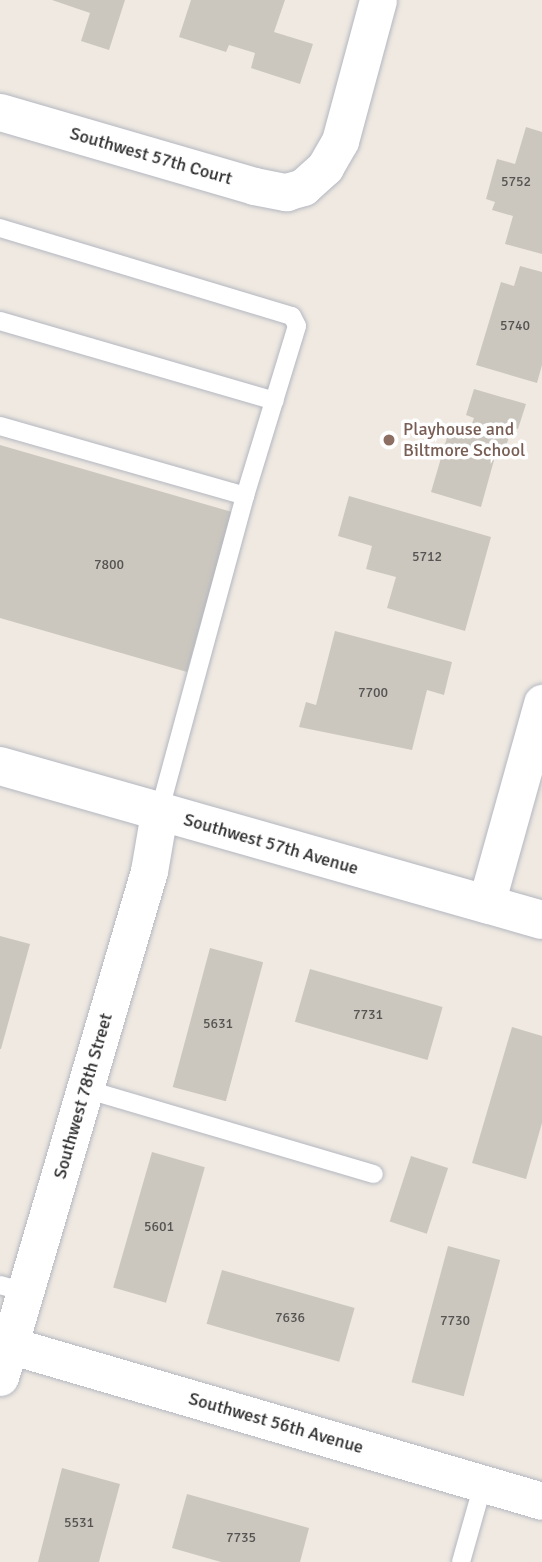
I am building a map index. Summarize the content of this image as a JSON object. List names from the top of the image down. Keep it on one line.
{"streets":{"main road":["Southwest 57th Avenue"],"street":["Southwest 57th Court","Southwest 78th Street","Southwest 56th Avenue"]},"crossings":[["Southwest 57th Avenue","Southwest 78th Street"],["Southwest 78th Street","Southwest 56th Avenue"]],"places":["Playhouse and Biltmore School"],"house_numbers":["5752","5740","5712","7800","7700","7731","5631","5601","7636","7730","5531","7735"]}
